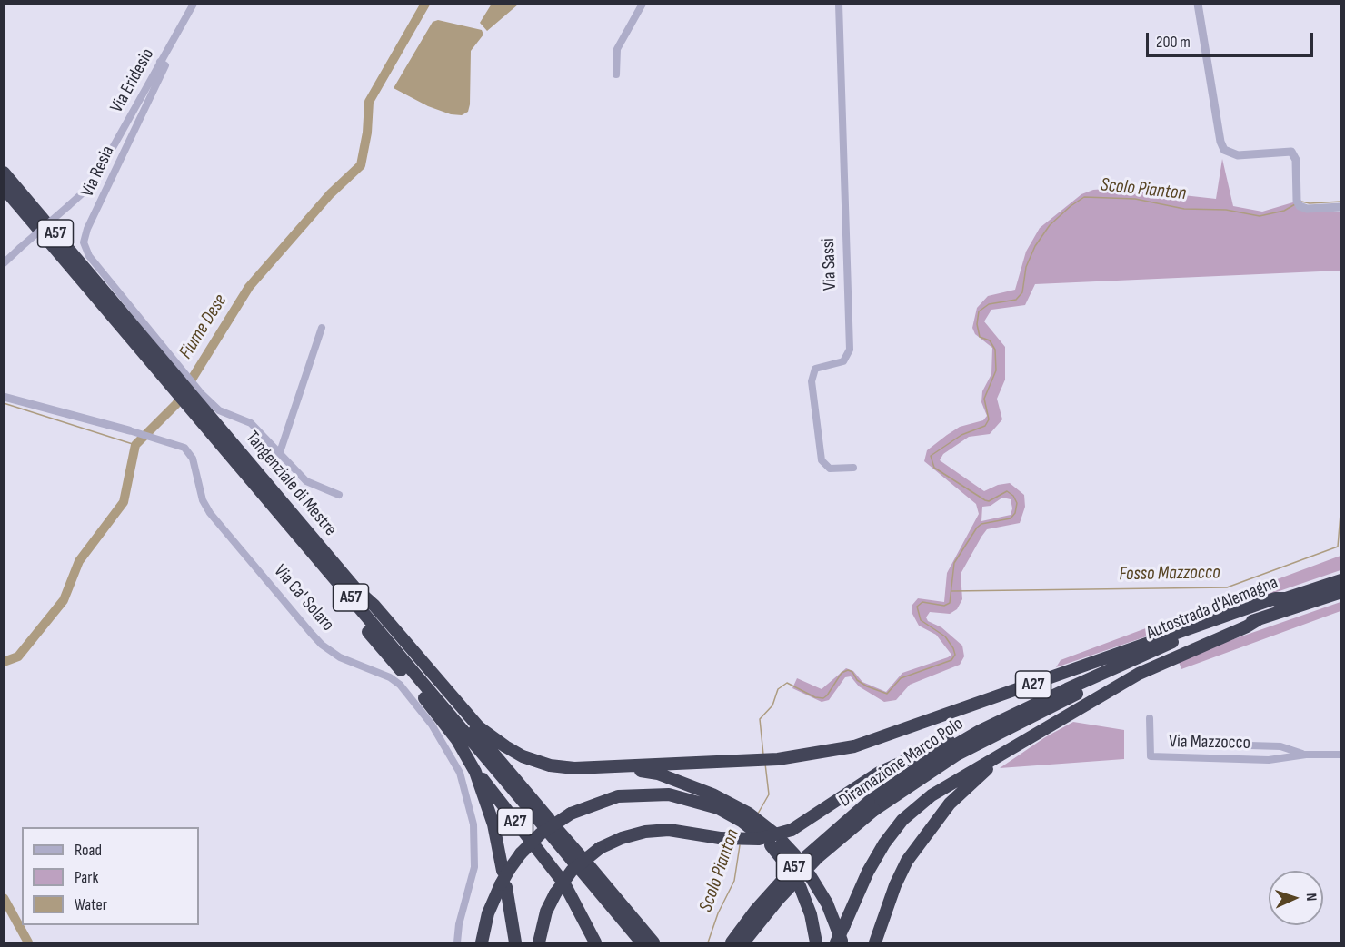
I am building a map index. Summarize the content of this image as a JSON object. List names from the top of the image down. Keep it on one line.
{"streets":{"highway":["A57","Tangenziale di Mestre","Autostrada d'Alemagna","A27","Diramazione Marco Polo"],"street":["Via Eridesio","Via Resia","Via Sassi","Via Ca' Solaro","Via Mazzocco"]},"crossings":[["Via Eridesio","Via Resia"],["Via Resia","Tangenziale di Mestre"],["A57","Tangenziale di Mestre"],["A57","A27"],["Autostrada d'Alemagna","A27"],["Autostrada d'Alemagna","Diramazione Marco Polo"]],"water":["Scolo Pianton","Fiume Dese","Fosso Mazzocco"],"legend":["Road","Park","Water"],"scale_bar":"200 m","north":"right"}
